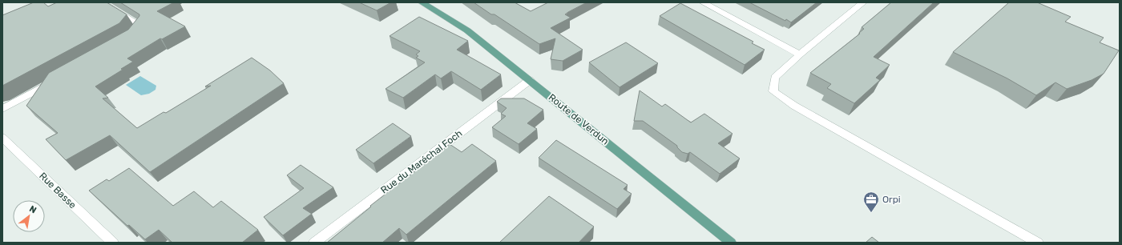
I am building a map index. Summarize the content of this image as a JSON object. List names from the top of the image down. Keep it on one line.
{"streets":{"main road":["Route de Verdun"],"street":["Rue du Maréchal Foch","Rue Basse"]},"crossings":[["Route de Verdun","Rue du Maréchal Foch"]],"places":{"office":["Orpi"]},"north":"top right"}
